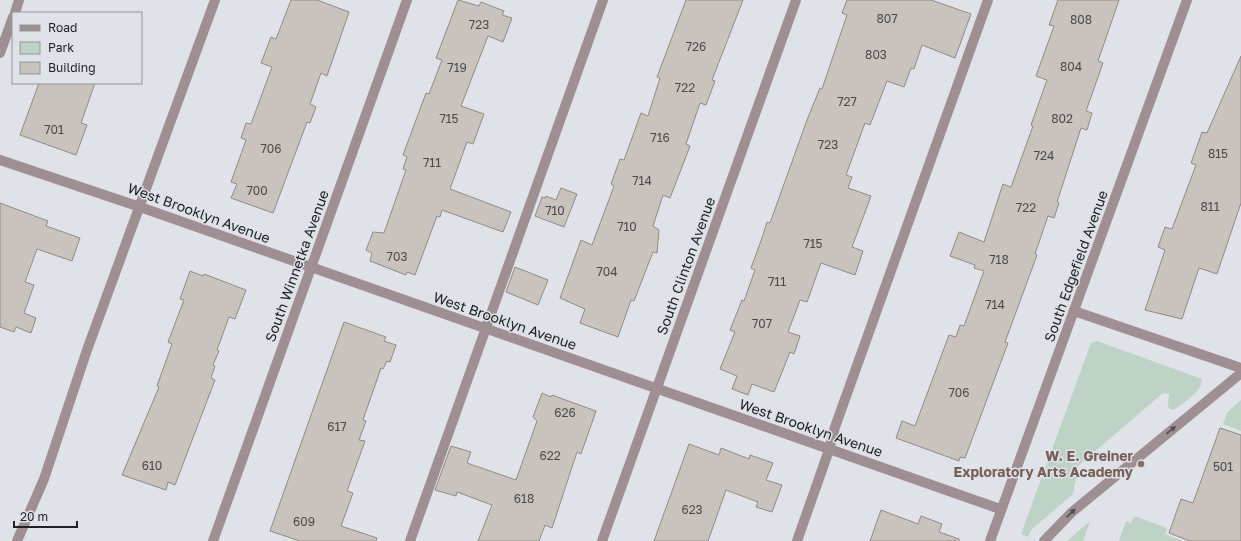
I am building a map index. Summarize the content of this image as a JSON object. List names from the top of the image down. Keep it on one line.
{"streets":{"street":["West Brooklyn Avenue","South Winnetka Avenue","South Clinton Avenue","South Edgefield Avenue"]},"crossings":[["West Brooklyn Avenue","South Winnetka Avenue"],["West Brooklyn Avenue","South Clinton Avenue"],["West Brooklyn Avenue","South Edgefield Avenue"]],"places":["W. E. Greiner Exploratory Arts Academy"],"house_numbers":["807","808","723","726","803","804","719","722","727","715","802","701","716","723","706","815","724","711","714","700","811","722","710","710","715","703","718","704","711","714","707","706","626","617","622","610","501","618","623","609"],"legend":["Road","Park","Building"],"scale_bar":"20 m"}
